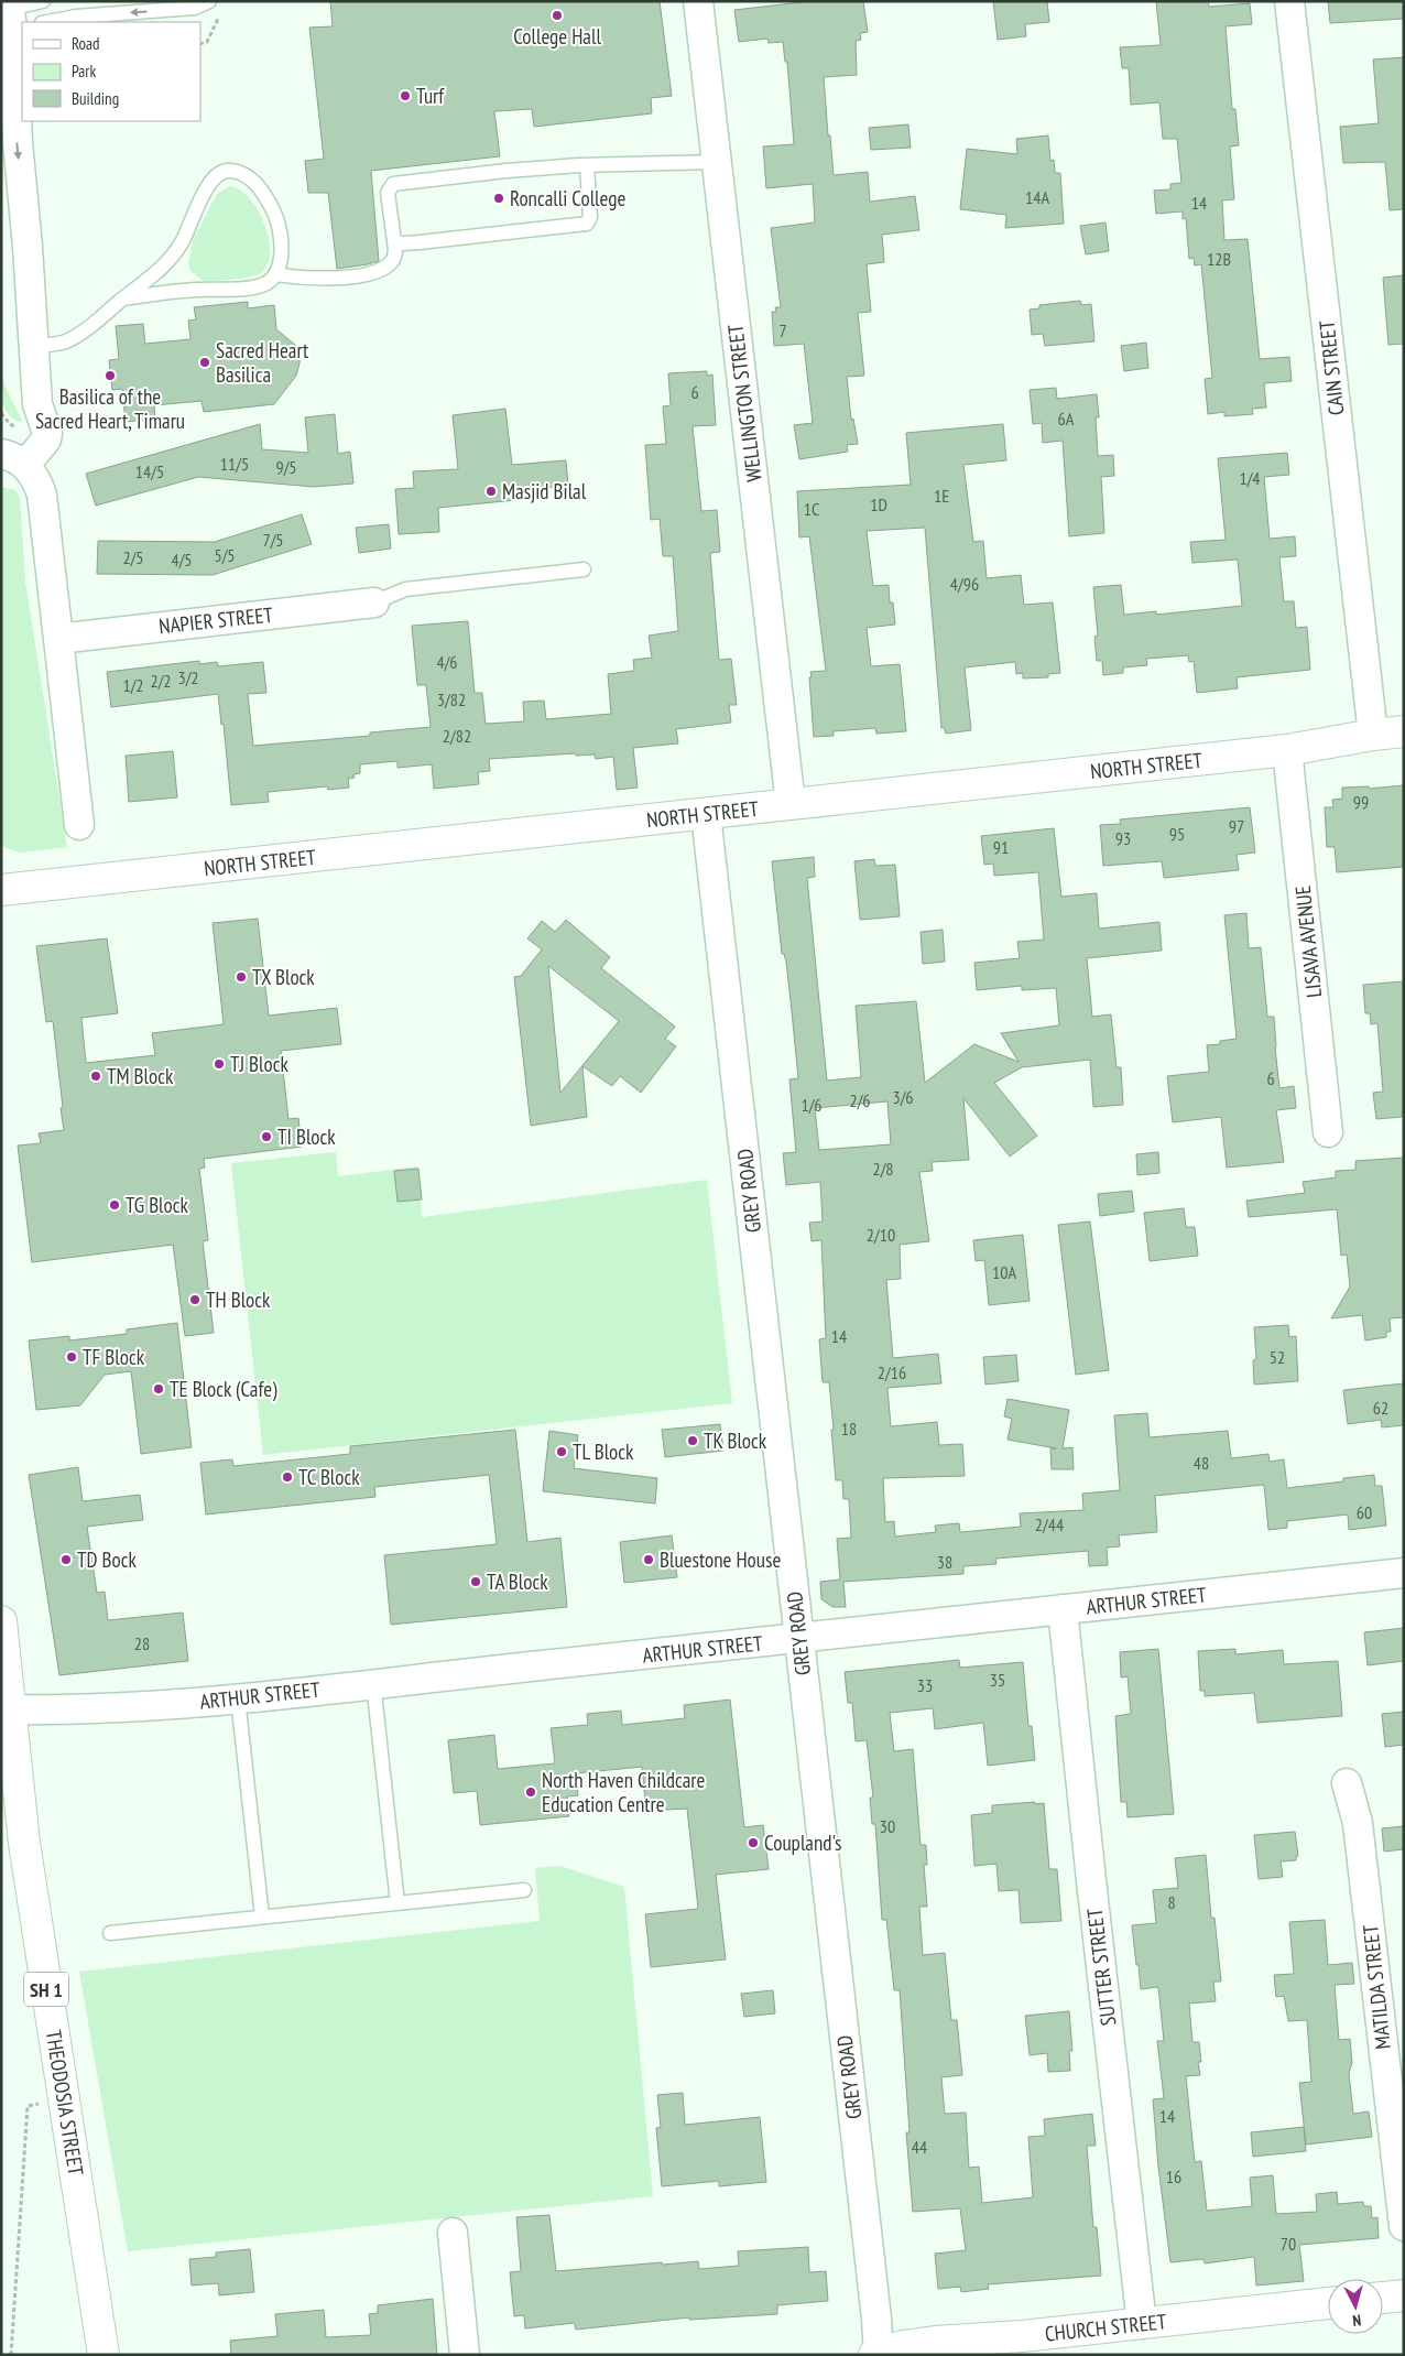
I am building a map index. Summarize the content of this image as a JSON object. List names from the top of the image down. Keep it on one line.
{"streets":{"main road":["NORTH STREET","SH 1","THEODOSIA STREET","CHURCH STREET"],"street":["CAIN STREET","WELLINGTON STREET","NAPIER STREET","LISAVA AVENUE","GREY ROAD","ARTHUR STREET","SUTTER STREET","MATILDA STREET"]},"crossings":[["CAIN STREET","NORTH STREET"],["WELLINGTON STREET","NORTH STREET"],["NORTH STREET","LISAVA AVENUE"],["NORTH STREET","GREY ROAD"],["GREY ROAD","ARTHUR STREET"],["GREY ROAD","CHURCH STREET"],["ARTHUR STREET","SUTTER STREET"],["ARTHUR STREET","THEODOSIA STREET"],["SUTTER STREET","CHURCH STREET"]],"places":["College Hall","Turf","Roncalli College","Sacred Heart Basilica","Basilica of the Sacred Heart, Timaru","Masjid Bilal","TX Block","TJ Block","TM Block","TI Block","TG Block","TH Block","TF Block","TE Block (Cafe)","TK Block","TL Block","TC Block","TD Bock","Bluestone House","TA Block","North Haven Childcare Education Centre","Coupland's"],"house_numbers":["14A","14","12B","7","6","6A","11/5","9/5","14/5","1/4","1E","1D","1C","7/5","5/5","2/5","4/5","4/96","4/6","3/2","2/2","1/2","3/82","2/82","99","97","95","93","91","6","3/6","2/6","1/6","2/8","2/10","10A","14","52","2/16","62","18","48","60","2/44","38","28","35","33","30","8","14","44","16","70"],"legend":["Road","Park","Building"],"north":"bottom"}
